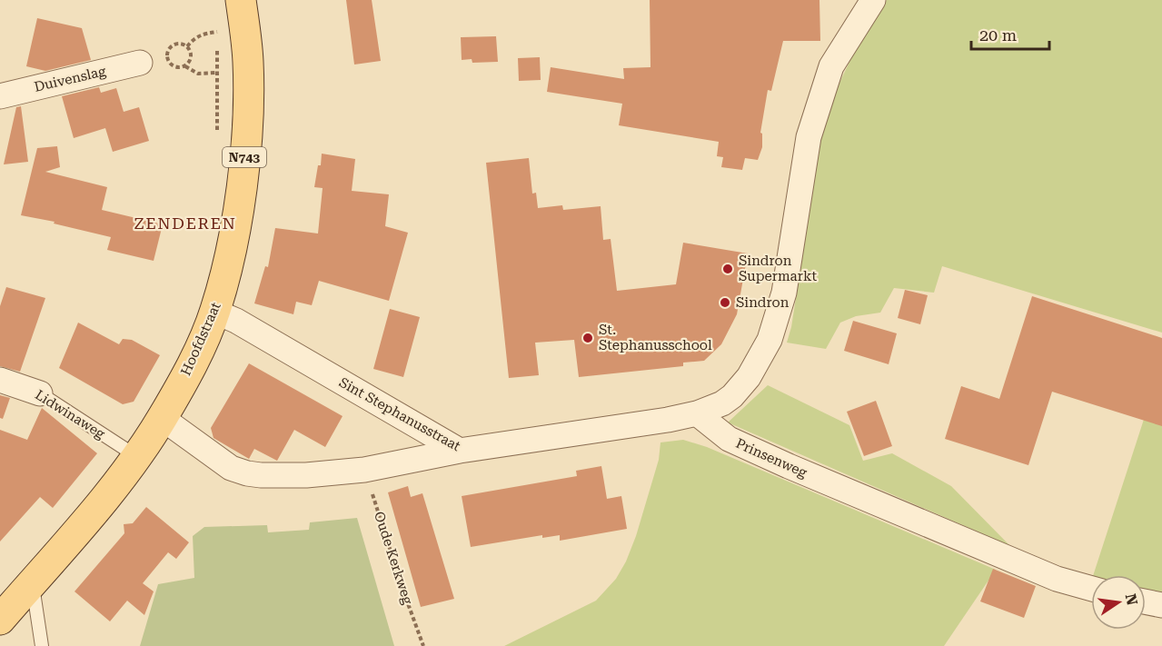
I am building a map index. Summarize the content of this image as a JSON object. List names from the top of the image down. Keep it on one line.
{"streets":{"main road":["N743","Hoofdstraat"],"street":["Duivenslag","Lidwinaweg","Sint Stephanusstraat","Prinsenweg"],"path":["Oude Kerkweg"]},"crossings":[["Hoofdstraat","Lidwinaweg"],["Hoofdstraat","Sint Stephanusstraat"],["Sint Stephanusstraat","Prinsenweg"]],"districts":["ZENDEREN"],"places":["Sindron Supermarkt","Sindron","St. Stephanusschool"],"scale_bar":"20 m","north":"right"}
